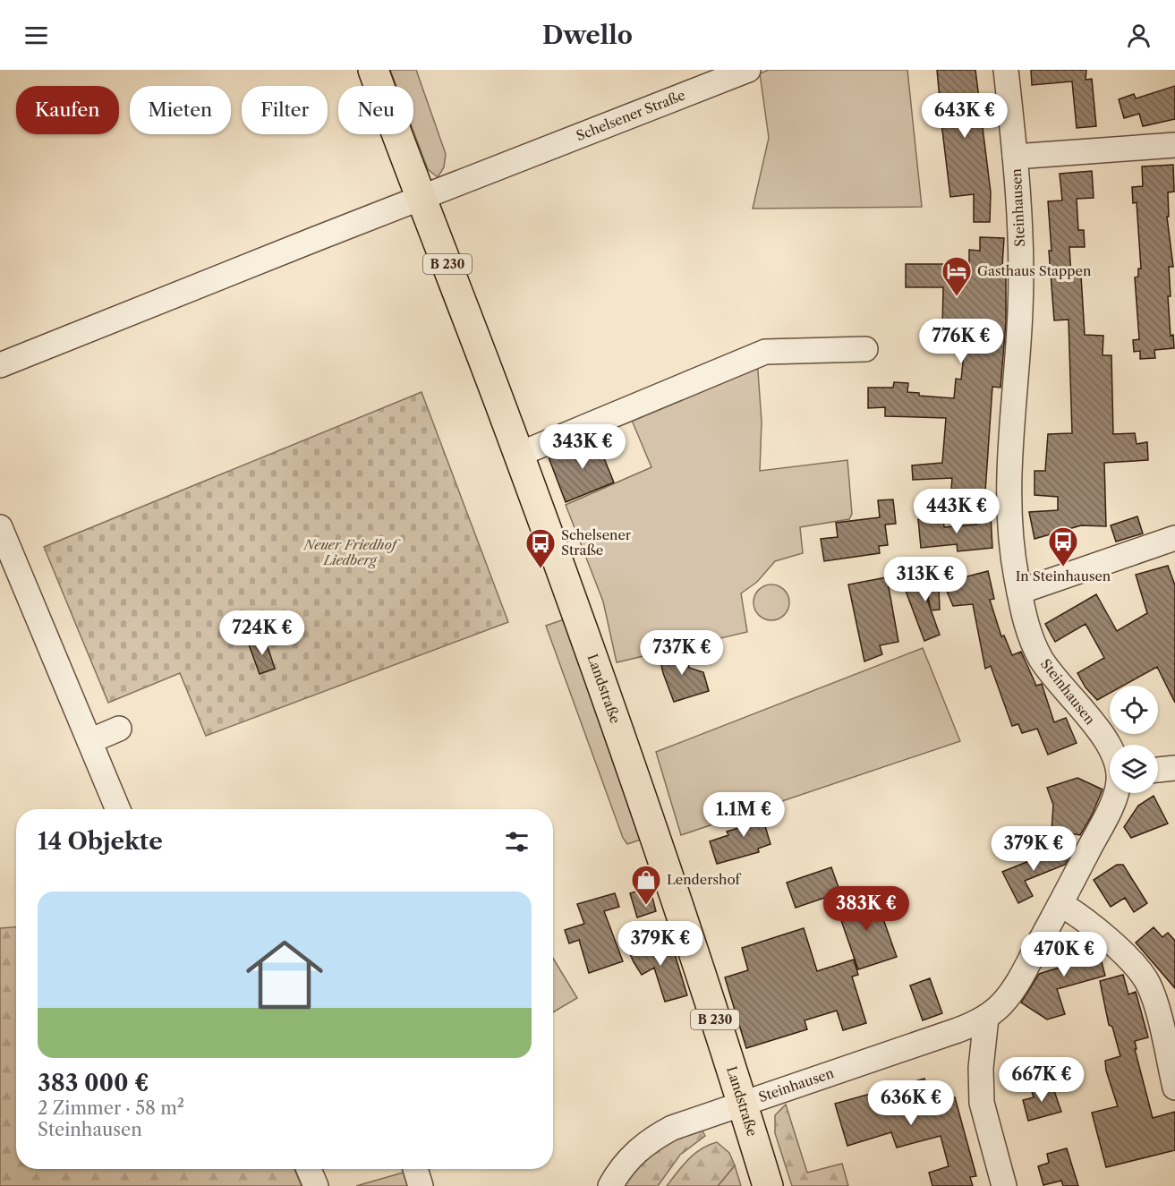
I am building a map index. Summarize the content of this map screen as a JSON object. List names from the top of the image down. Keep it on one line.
{"streets":{"main road":["B 230","Landstraße"],"street":["Schelsener Straße","Steinhausen"]},"crossings":[["Schelsener Straße","B 230"],["Schelsener Straße","Landstraße"],["Steinhausen","Landstraße"],["B 230","Landstraße"]],"parks":["Neuer Friedhof Liedberg"],"places":{"hotel":["Gasthaus Stappen"],"bus stop":["In Steinhausen","Schelsener Straße"],"shop":["Lendershof"]},"page":{"header":"Dwello","chip":["Kaufen","Mieten","Filter","Neu"],"price":["643K €","776K €","343K €","443K €","313K €","724K €","737K €","1.1M €","379K €","383K €","379K €","470K €","667K €","636K €"],"heading":"14 Objekte","list":[{"name":"383 000 €","note":"2 Zimmer · 58 m² · Steinhausen"}]}}
